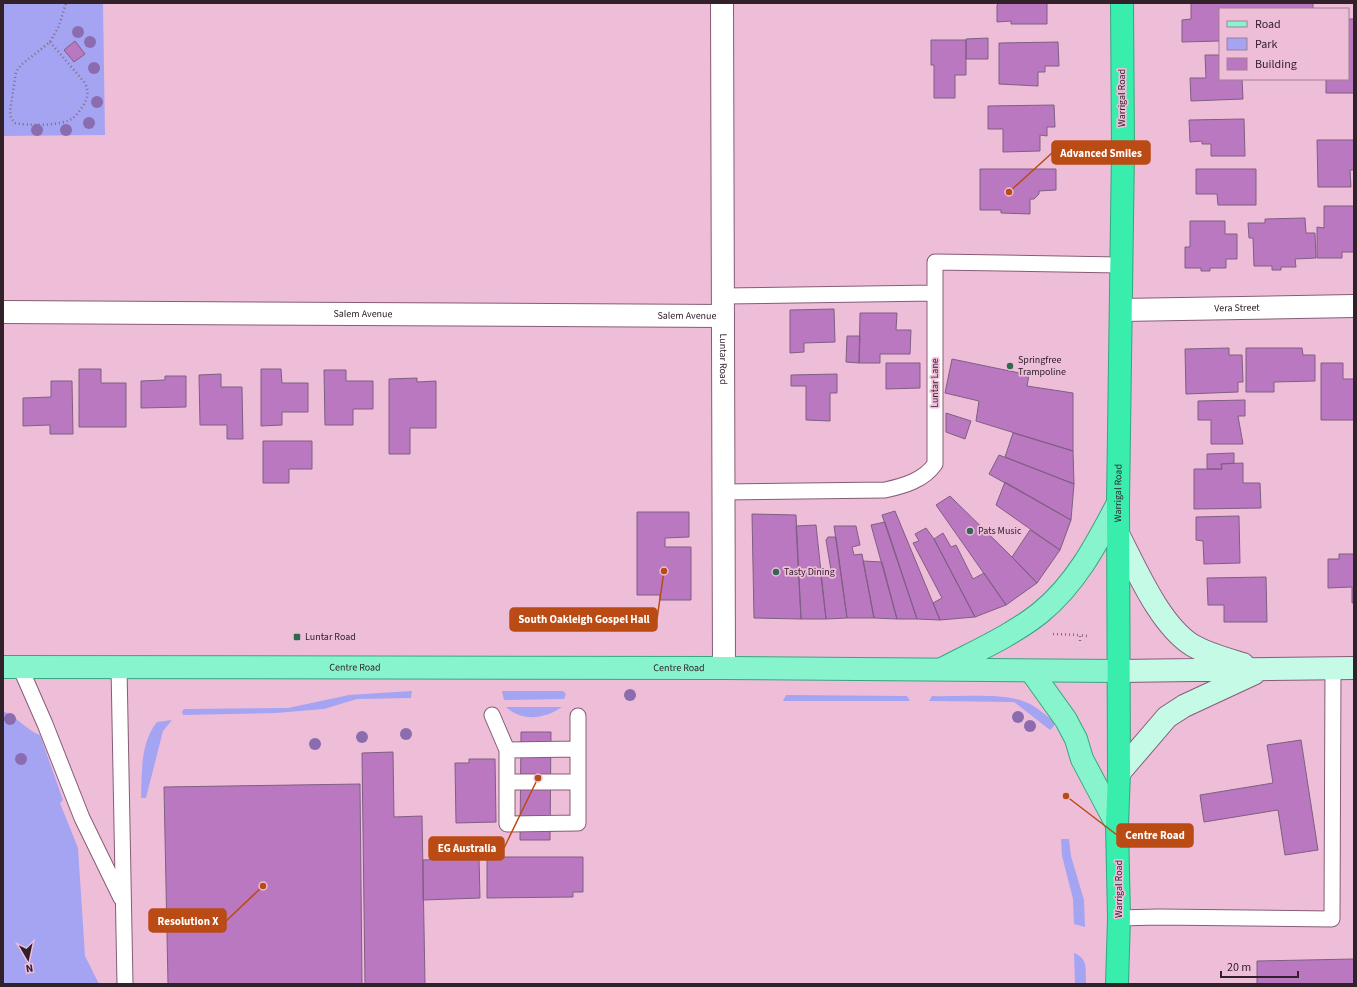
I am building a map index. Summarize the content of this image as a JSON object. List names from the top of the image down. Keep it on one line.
{"streets":{"highway":["Warrigal Road"],"main road":["Centre Road"],"street":["Vera Street","Salem Avenue","Luntar Road"],"lane":["Luntar Lane"]},"crossings":[["Warrigal Road","Vera Street"],["Warrigal Road","Luntar Lane"],["Warrigal Road","Centre Road"],["Salem Avenue","Luntar Road"],["Luntar Road","Luntar Lane"],["Luntar Road","Centre Road"]],"places":{"other":["Advanced Smiles","Springfree Trampoline","Pats Music","South Oakleigh Gospel Hall","Tasty Dining","EG Australia","Centre Road","Resolution X"],"transit":["Luntar Road"]},"legend":["Road","Park","Building"],"scale_bar":"20 m","north":"bottom"}
